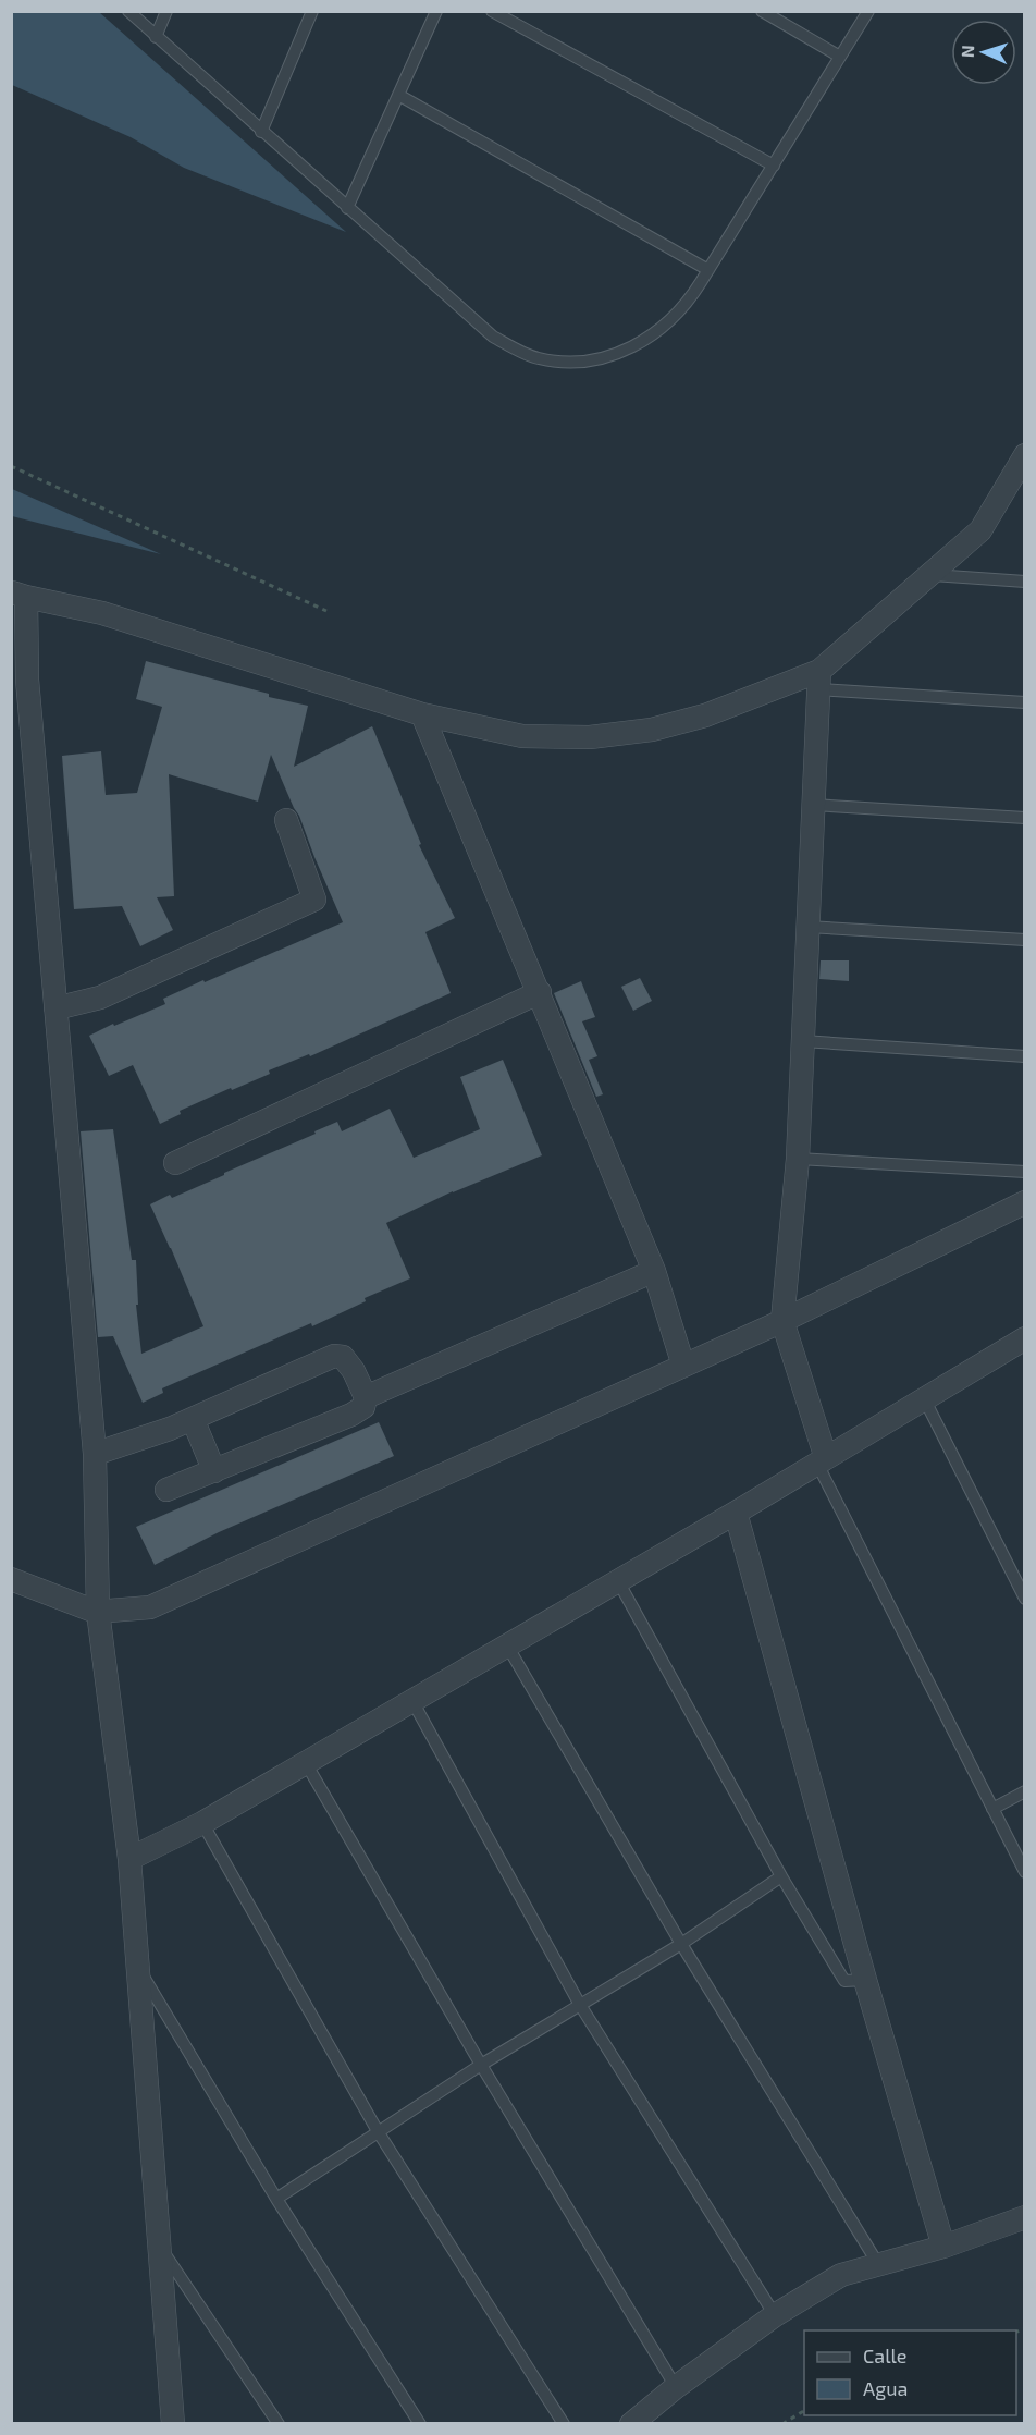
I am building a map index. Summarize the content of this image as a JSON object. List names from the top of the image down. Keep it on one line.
{"legend":["Calle","Agua"],"north":"left"}
